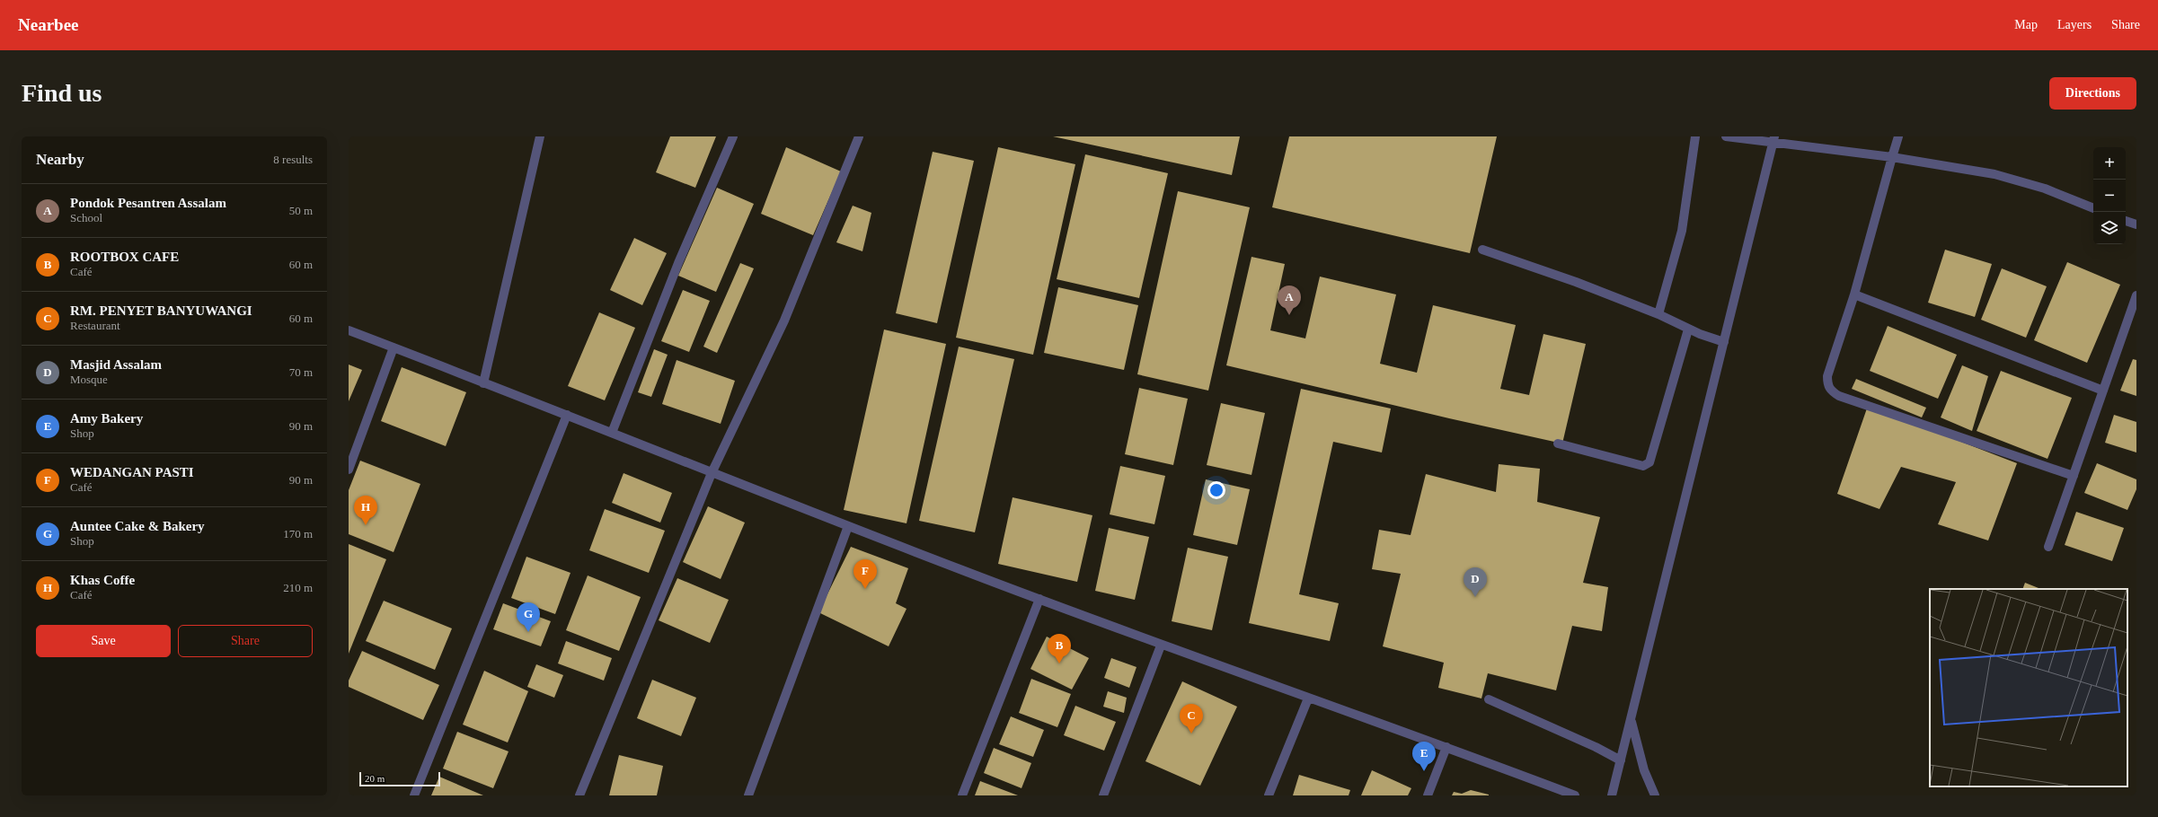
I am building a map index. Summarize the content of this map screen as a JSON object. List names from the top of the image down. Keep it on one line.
{"scale_bar":"20 m","page":{"header":"Nearbee","nav":["Map","Layers","Share"],"buttons":["Directions",["Save","Share"]],"title":"Find us","heading":["Nearby","8 results"],"map_buttons":["+","−"],"list":[{"mark":"A","name":"Pondok Pesantren Assalam","note":"School","value":"50 m"},{"mark":"B","name":"ROOTBOX CAFE","note":"Café","value":"60 m"},{"mark":"C","name":"RM. PENYET BANYUWANGI","note":"Restaurant","value":"60 m"},{"mark":"D","name":"Masjid Assalam","note":"Mosque","value":"70 m"},{"mark":"E","name":"Amy Bakery","note":"Shop","value":"90 m"},{"mark":"F","name":"WEDANGAN PASTI","note":"Café","value":"90 m"},{"mark":"G","name":"Auntee Cake & Bakery","note":"Shop","value":"170 m"},{"mark":"H","name":"Khas Coffe","note":"Café","value":"210 m"}],"pins":["A","H","F","D","G","B","C","E"],"scale":"20 m"}}
